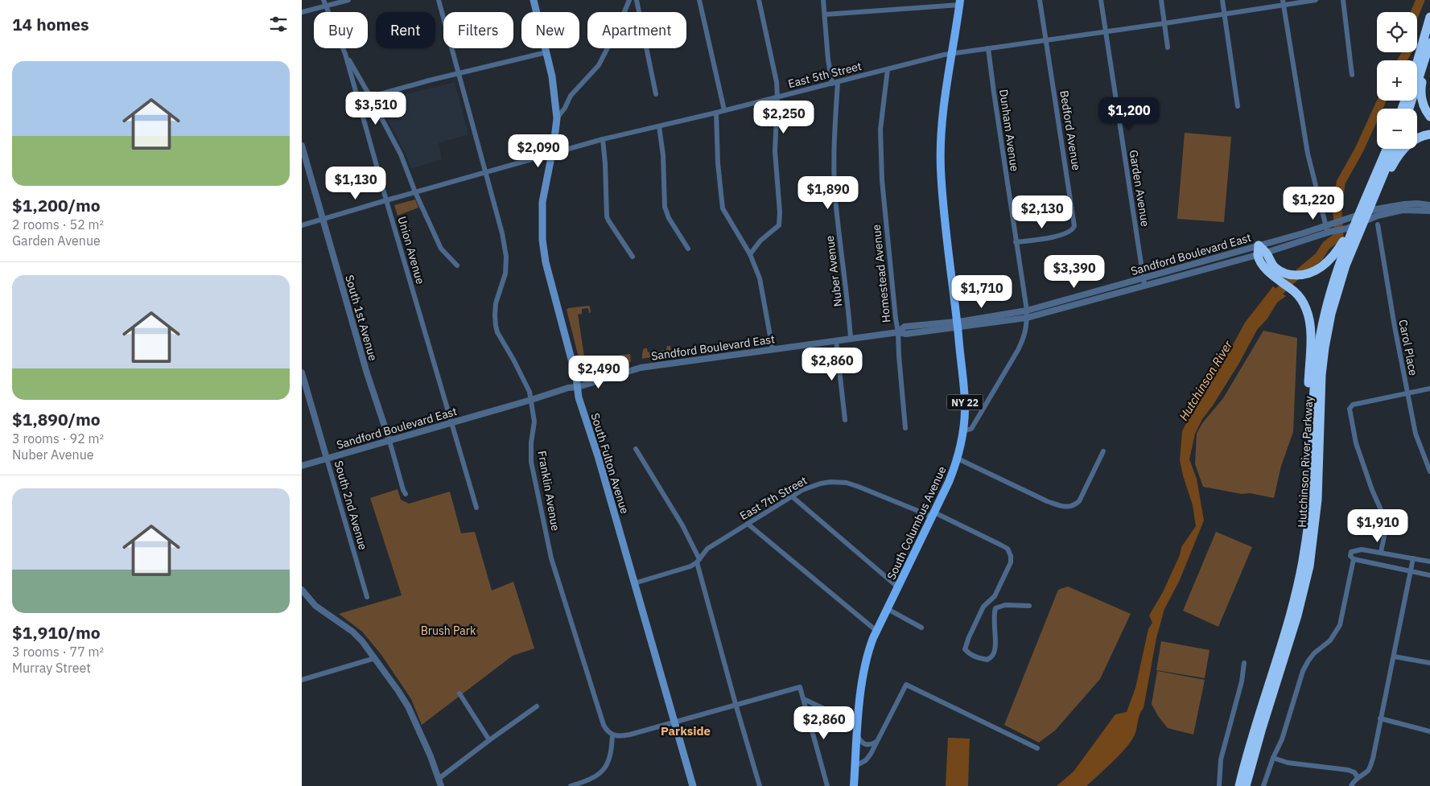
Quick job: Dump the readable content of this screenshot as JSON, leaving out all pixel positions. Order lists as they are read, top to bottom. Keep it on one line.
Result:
{"streets":{"highway":["Hutchinson River Parkway"],"main road":["NY 22","South Fulton Avenue","South Columbus Avenue"],"street":["East 5th Street","Dunham Avenue","Bedford Avenue","Garden Avenue","Union Avenue","Sandford Boulevard East","Nuber Avenue","Homestead Avenue","South 1st Avenue","Carol Place","Franklin Avenue","East 7th Street","South 2nd Avenue"]},"crossings":[["East 5th Street","Dunham Avenue"],["East 5th Street","Bedford Avenue"],["East 5th Street","Garden Avenue"],["East 5th Street","Union Avenue"],["East 5th Street","Nuber Avenue"],["East 5th Street","Homestead Avenue"],["East 5th Street","South 1st Avenue"],["East 5th Street","South Fulton Avenue"],["East 5th Street","Franklin Avenue"],["East 5th Street","South Columbus Avenue"],["Dunham Avenue","Bedford Avenue"],["Dunham Avenue","Sandford Boulevard East"],["Dunham Avenue","South Columbus Avenue"],["Garden Avenue","Sandford Boulevard East"],["Union Avenue","Sandford Boulevard East"],["Sandford Boulevard East","Nuber Avenue"],["Sandford Boulevard East","Homestead Avenue"],["Sandford Boulevard East","South 1st Avenue"],["Sandford Boulevard East","South Fulton Avenue"],["Sandford Boulevard East","Franklin Avenue"],["Sandford Boulevard East","South 2nd Avenue"],["Sandford Boulevard East","South Columbus Avenue"],["South Fulton Avenue","East 7th Street"],["East 7th Street","South Columbus Avenue"]],"districts":["Parkside"],"water":["Hutchinson River"],"parks":["Brush Park"],"page":{"heading":"14 homes","map_buttons":["+","−"],"chip":["Buy","Rent","Filters","New","Apartment"],"list":[{"name":"$1,200/mo","note":"2 rooms · 52 m² · Garden Avenue"},{"name":"$1,890/mo","note":"3 rooms · 92 m² · Nuber Avenue"},{"name":"$1,910/mo","note":"3 rooms · 77 m² · Murray Street"}],"price":["$3,510","$1,200","$2,250","$2,090","$1,130","$1,890","$1,220","$2,130","$3,390","$1,710","$2,860","$2,490","$1,910","$2,860"]}}
